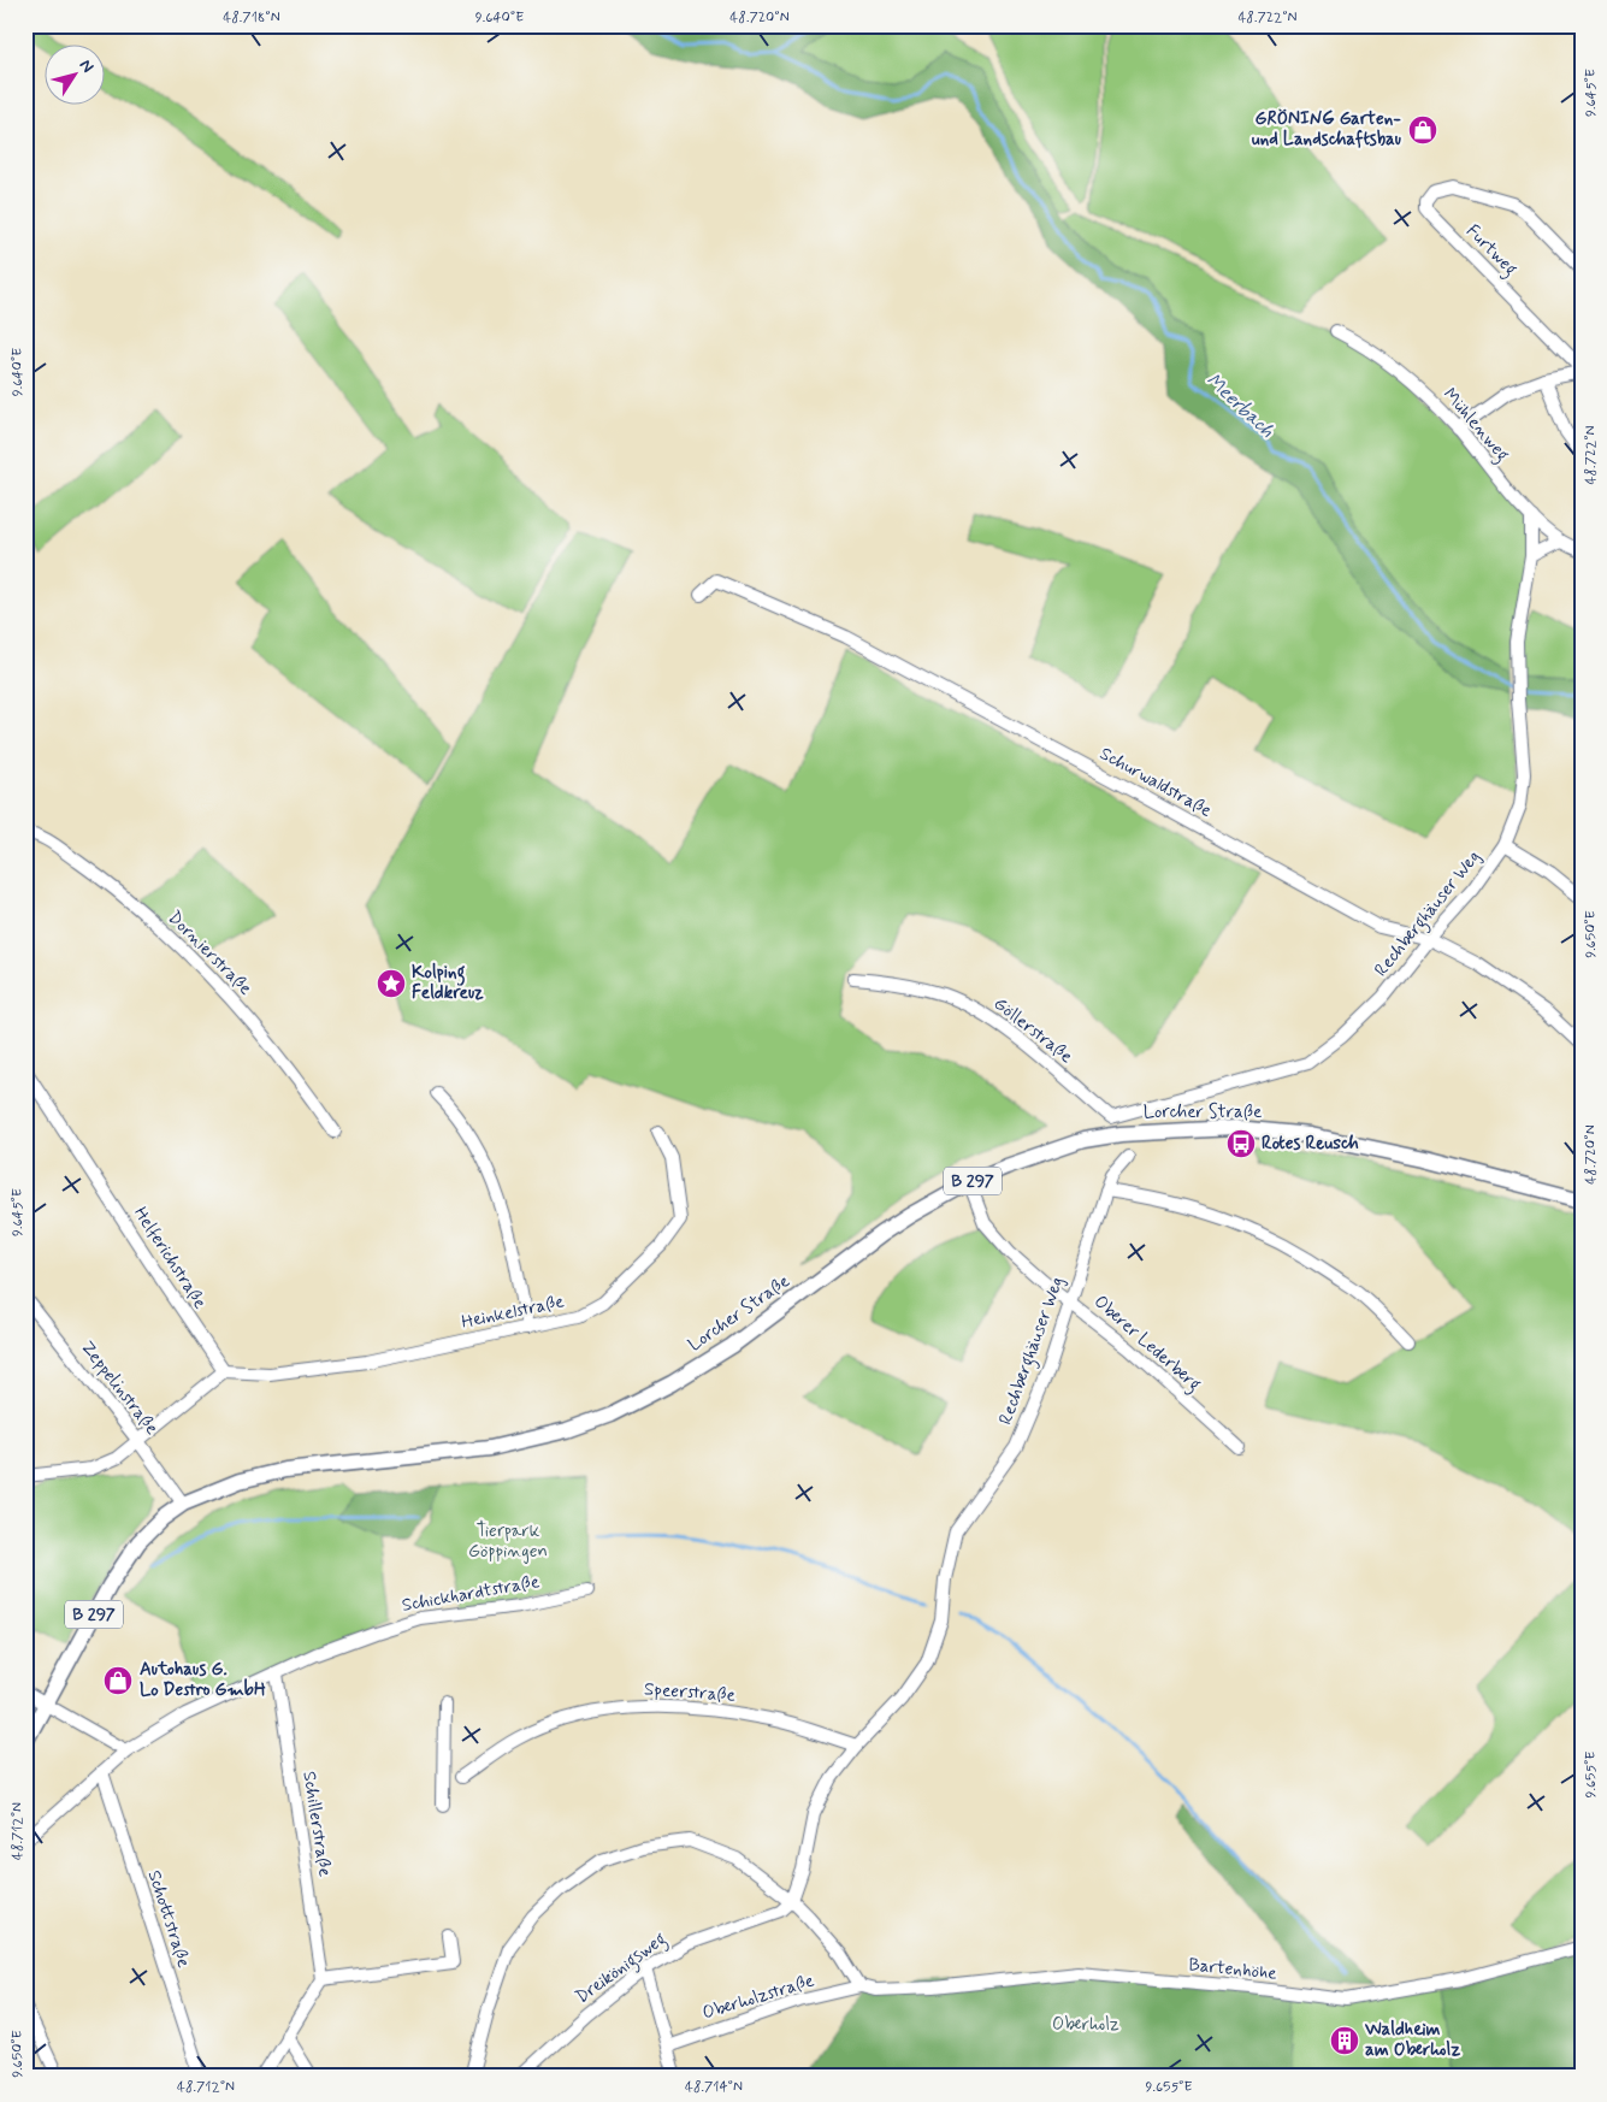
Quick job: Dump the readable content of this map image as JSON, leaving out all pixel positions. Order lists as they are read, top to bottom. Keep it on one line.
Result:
{"streets":{"main road":["Lorcher Straße","B 297"],"street":["Furtweg","Mühlenweg","Schurwaldstraße","Rechberghäuser Weg","Dornierstraße","Göllerstraße","Helferichstraße","Heinkelstraße","Oberer Lederberg","Zeppelinstraße","Schickhardtstraße","Speerstraße","Schillerstraße","Schottstraße","Dreikönigsweg","Bartenhöhe","Oberholzstraße"]},"crossings":[["Mühlenweg","Rechberghäuser Weg"],["Schurwaldstraße","Rechberghäuser Weg"],["Rechberghäuser Weg","Göllerstraße"],["Rechberghäuser Weg","Oberer Lederberg"],["Rechberghäuser Weg","Speerstraße"],["Rechberghäuser Weg","Dreikönigsweg"],["Lorcher Straße","Oberer Lederberg"],["Lorcher Straße","Zeppelinstraße"],["Helferichstraße","Heinkelstraße"],["Schickhardtstraße","Schillerstraße"],["Schickhardtstraße","Schottstraße"],["Bartenhöhe","Oberholzstraße"]],"water":["Meerbach"],"parks":["Tierpark Göppingen","Oberholz"],"places":{"shop":["GRÖNING Garten- und Landschaftsbau","Autohaus G. Lo Destro GmbH"],"place":["Kolping Feldkreuz"],"bus stop":["Rotes Reusch"],"building":["Waldheim am Oberholz"]},"north":"top right","coordinates":["48.718°N","9.640°E","48.720°N","48.722°N","9.645°E","9.650°E","9.655°E","48.712°N","48.714°N"]}
